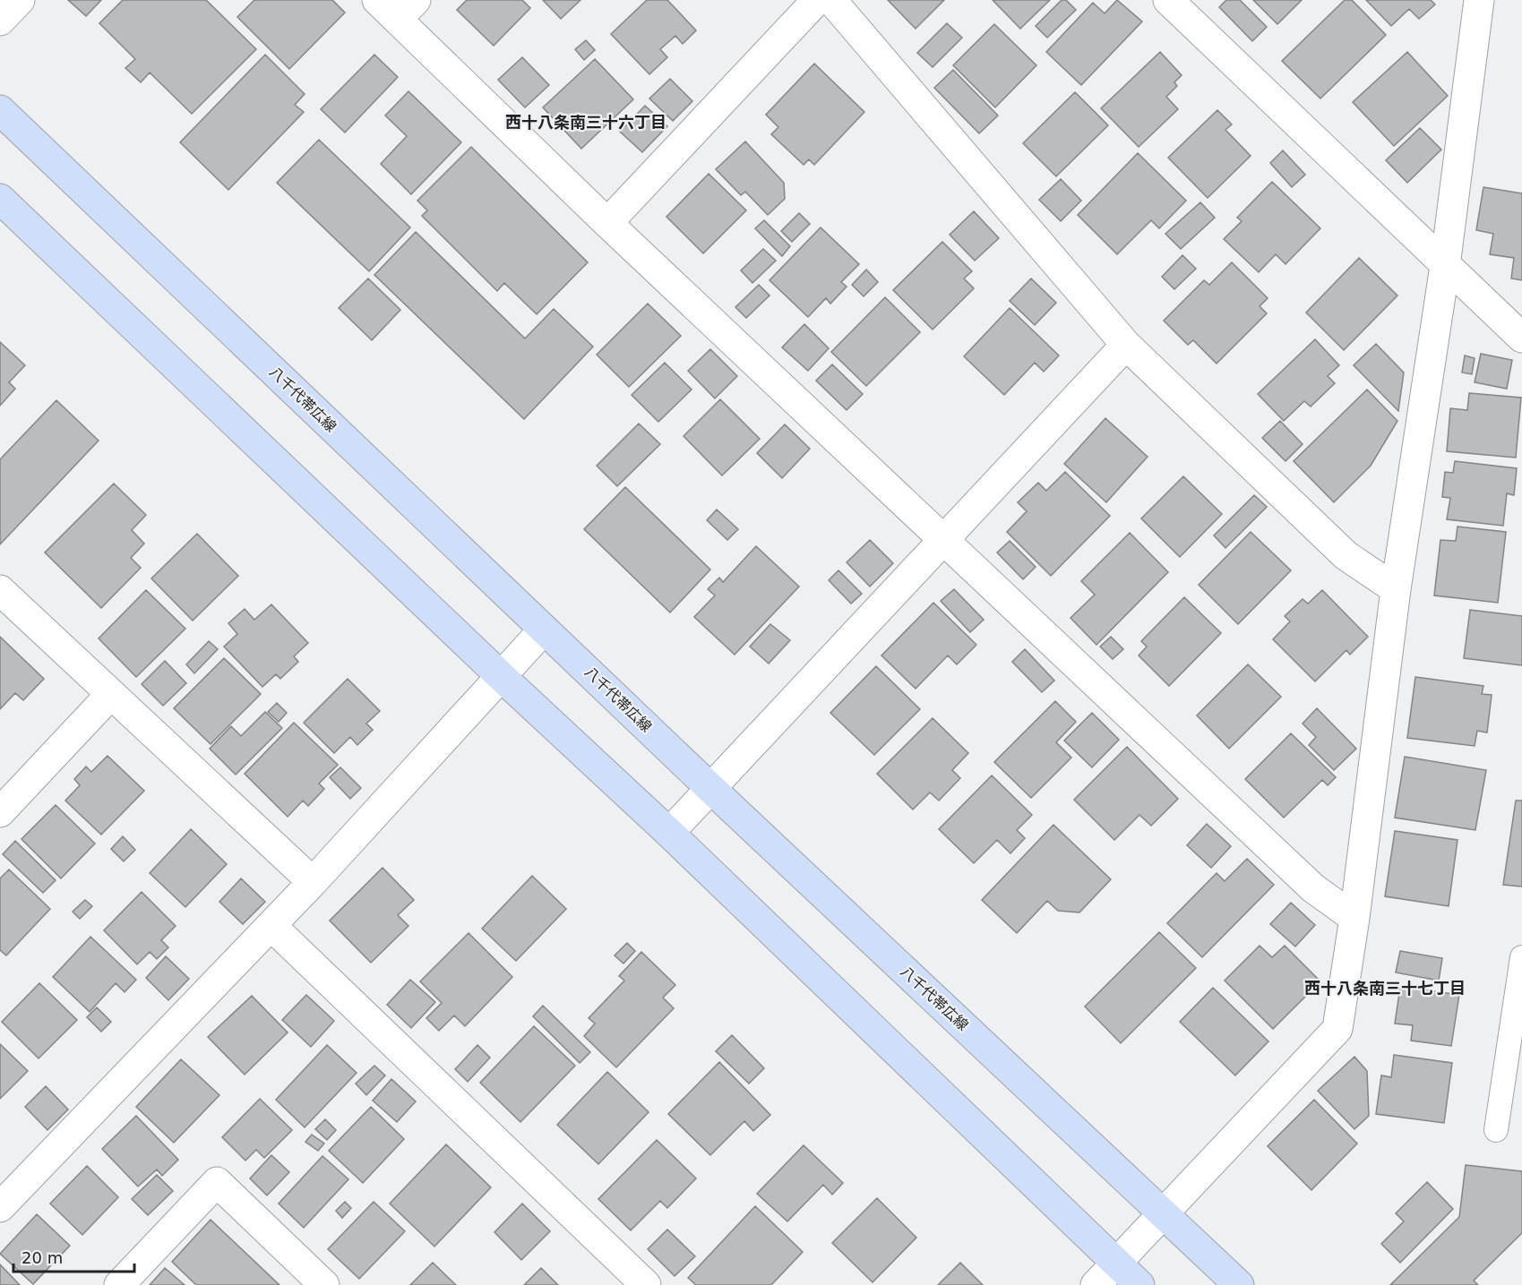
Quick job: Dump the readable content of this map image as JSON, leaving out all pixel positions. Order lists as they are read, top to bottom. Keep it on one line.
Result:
{"streets":{"main road":["八千代帯広線"]},"districts":["西十八条南三十六丁目","西十八条南三十七丁目"],"scale_bar":"20 m"}
